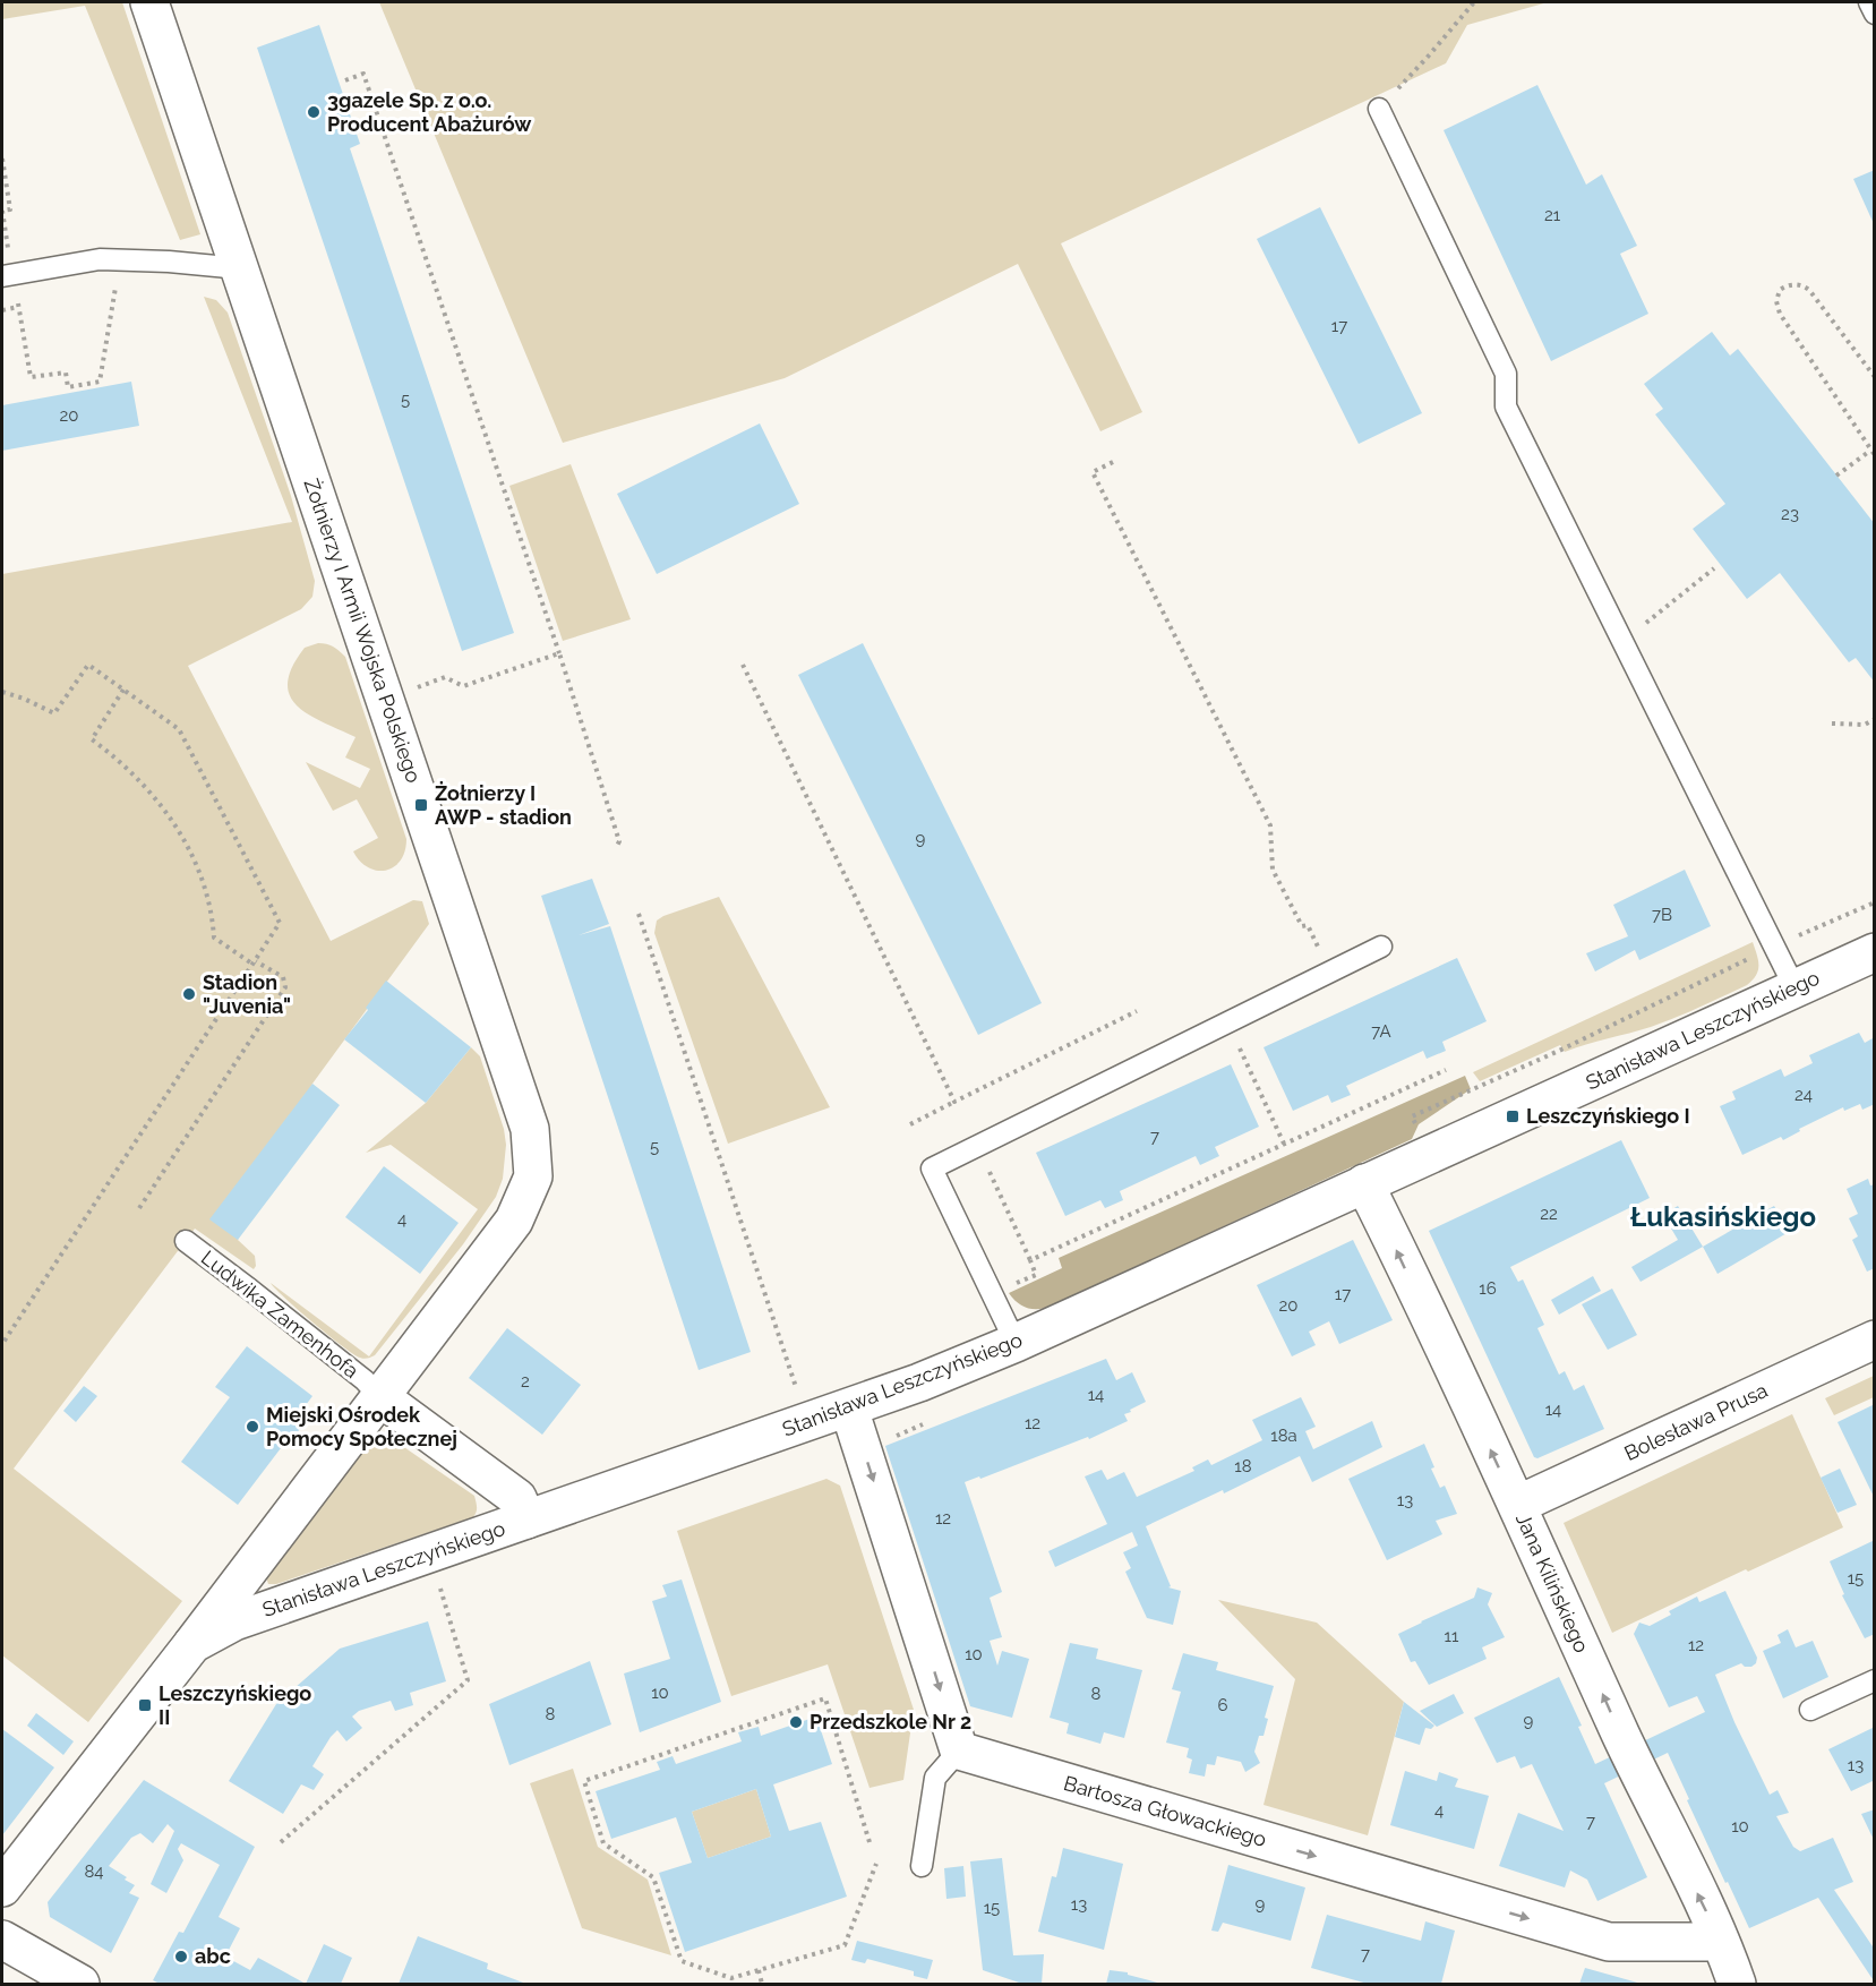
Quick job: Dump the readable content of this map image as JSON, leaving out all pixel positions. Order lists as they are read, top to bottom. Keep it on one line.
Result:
{"streets":{"street":["Żołnierzy I Armii Wojska Polskiego","Stanisława Leszczyńskiego","Ludwika Zamenhofa","Bolesława Prusa","Jana Kilińskiego","Bartosza Głowackiego"]},"crossings":[["Żołnierzy I Armii Wojska Polskiego","Stanisława Leszczyńskiego"],["Żołnierzy I Armii Wojska Polskiego","Ludwika Zamenhofa"],["Stanisława Leszczyńskiego","Ludwika Zamenhofa"],["Stanisława Leszczyńskiego","Jana Kilińskiego"],["Bolesława Prusa","Jana Kilińskiego"],["Jana Kilińskiego","Bartosza Głowackiego"]],"one_way":["Jana Kilińskiego","Bartosza Głowackiego"],"districts":["Łukasińskiego"],"places":{"other":["3gazele Sp. z o.o. Producent Abażurów","Stadion \"Juvenia\"","Miejski Ośrodek Pomocy Społecznej","Przedszkole Nr 2","abc"],"transit":["Żołnierzy I AWP - stadion","Leszczyńskiego I","Leszczyńskiego II"]},"house_numbers":["21","17","5","20","23","9","7B","7A","24","7","5","22","4","16","17","20","2","14","14","12","18a","18","13","12","15","11","12","10","10","8","6","8","9","13","4","7","10","84","13","9","15","7"]}
